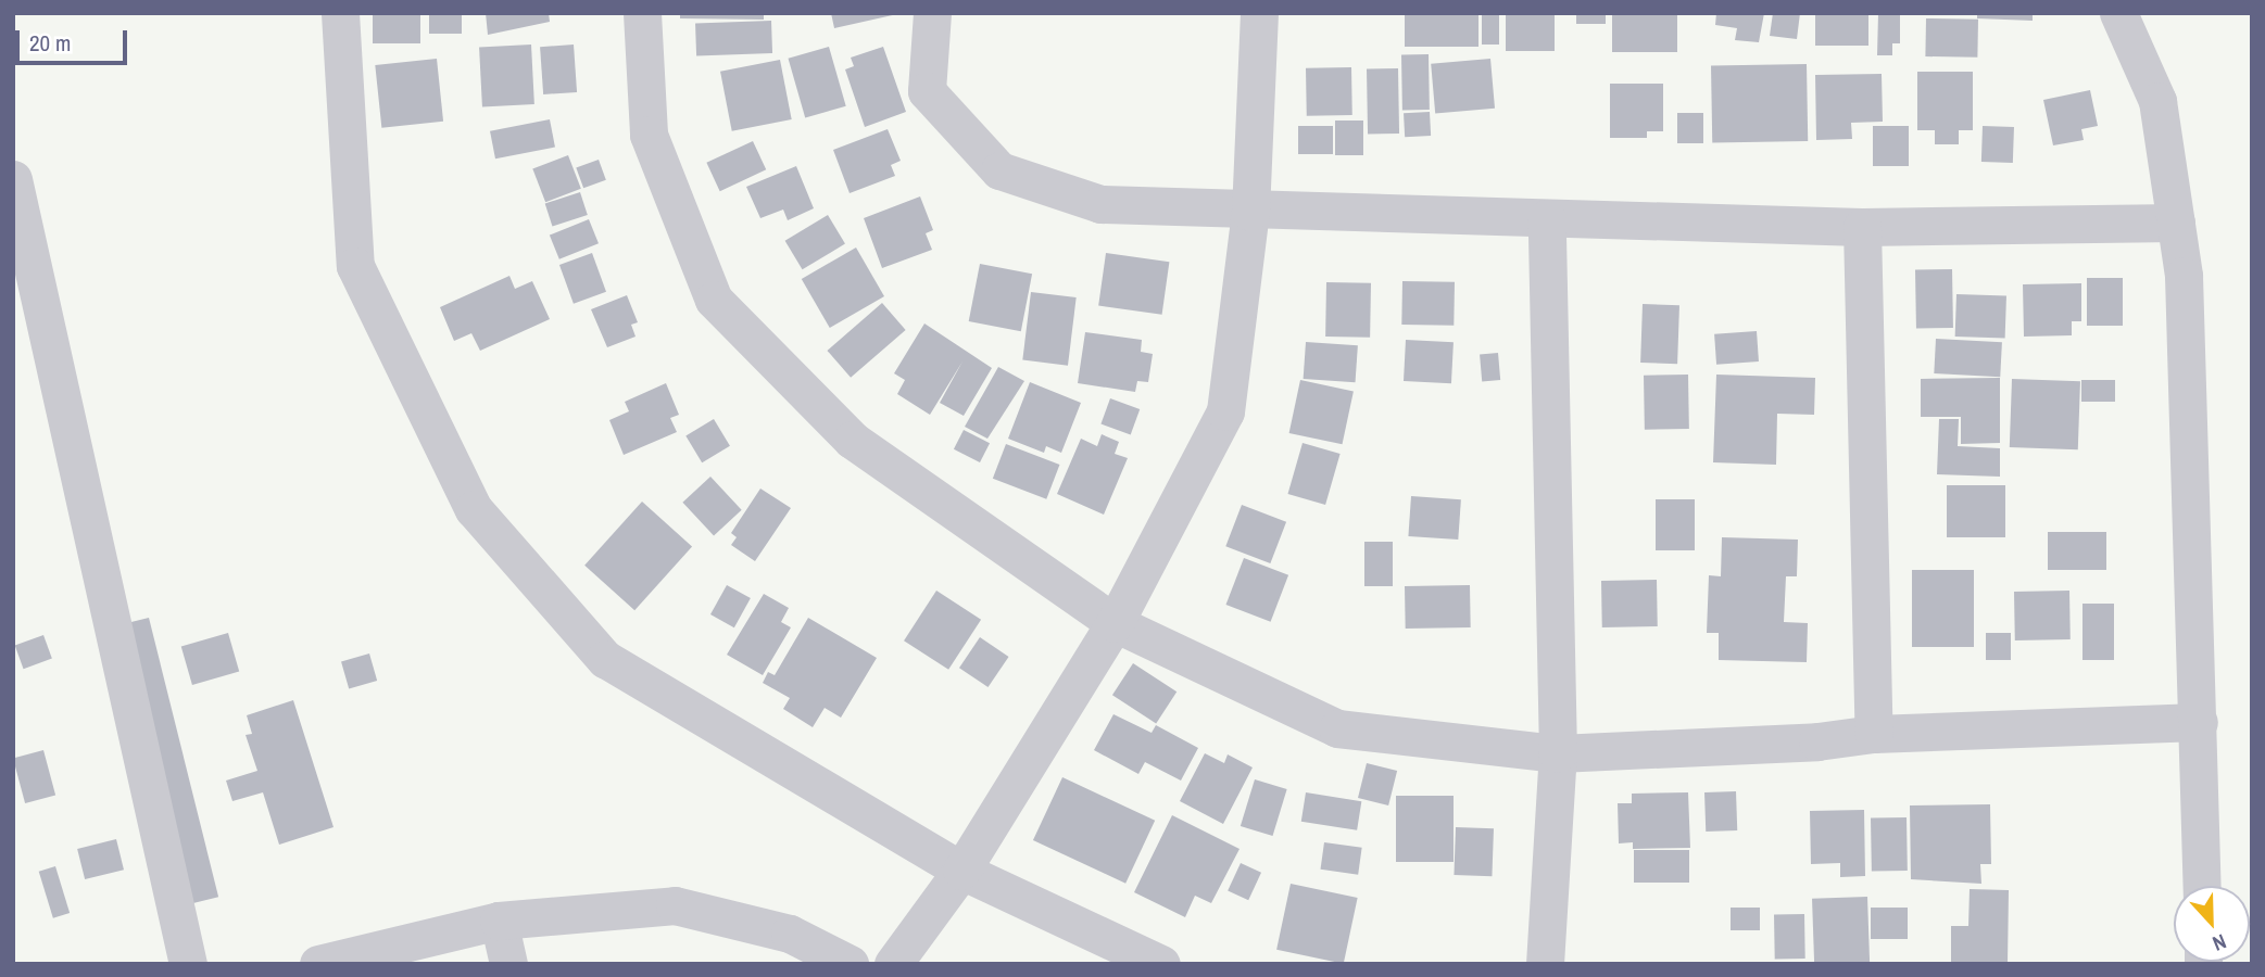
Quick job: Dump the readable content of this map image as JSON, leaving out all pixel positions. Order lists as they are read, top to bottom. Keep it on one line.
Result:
{"scale_bar":"20 m","north":"bottom"}
